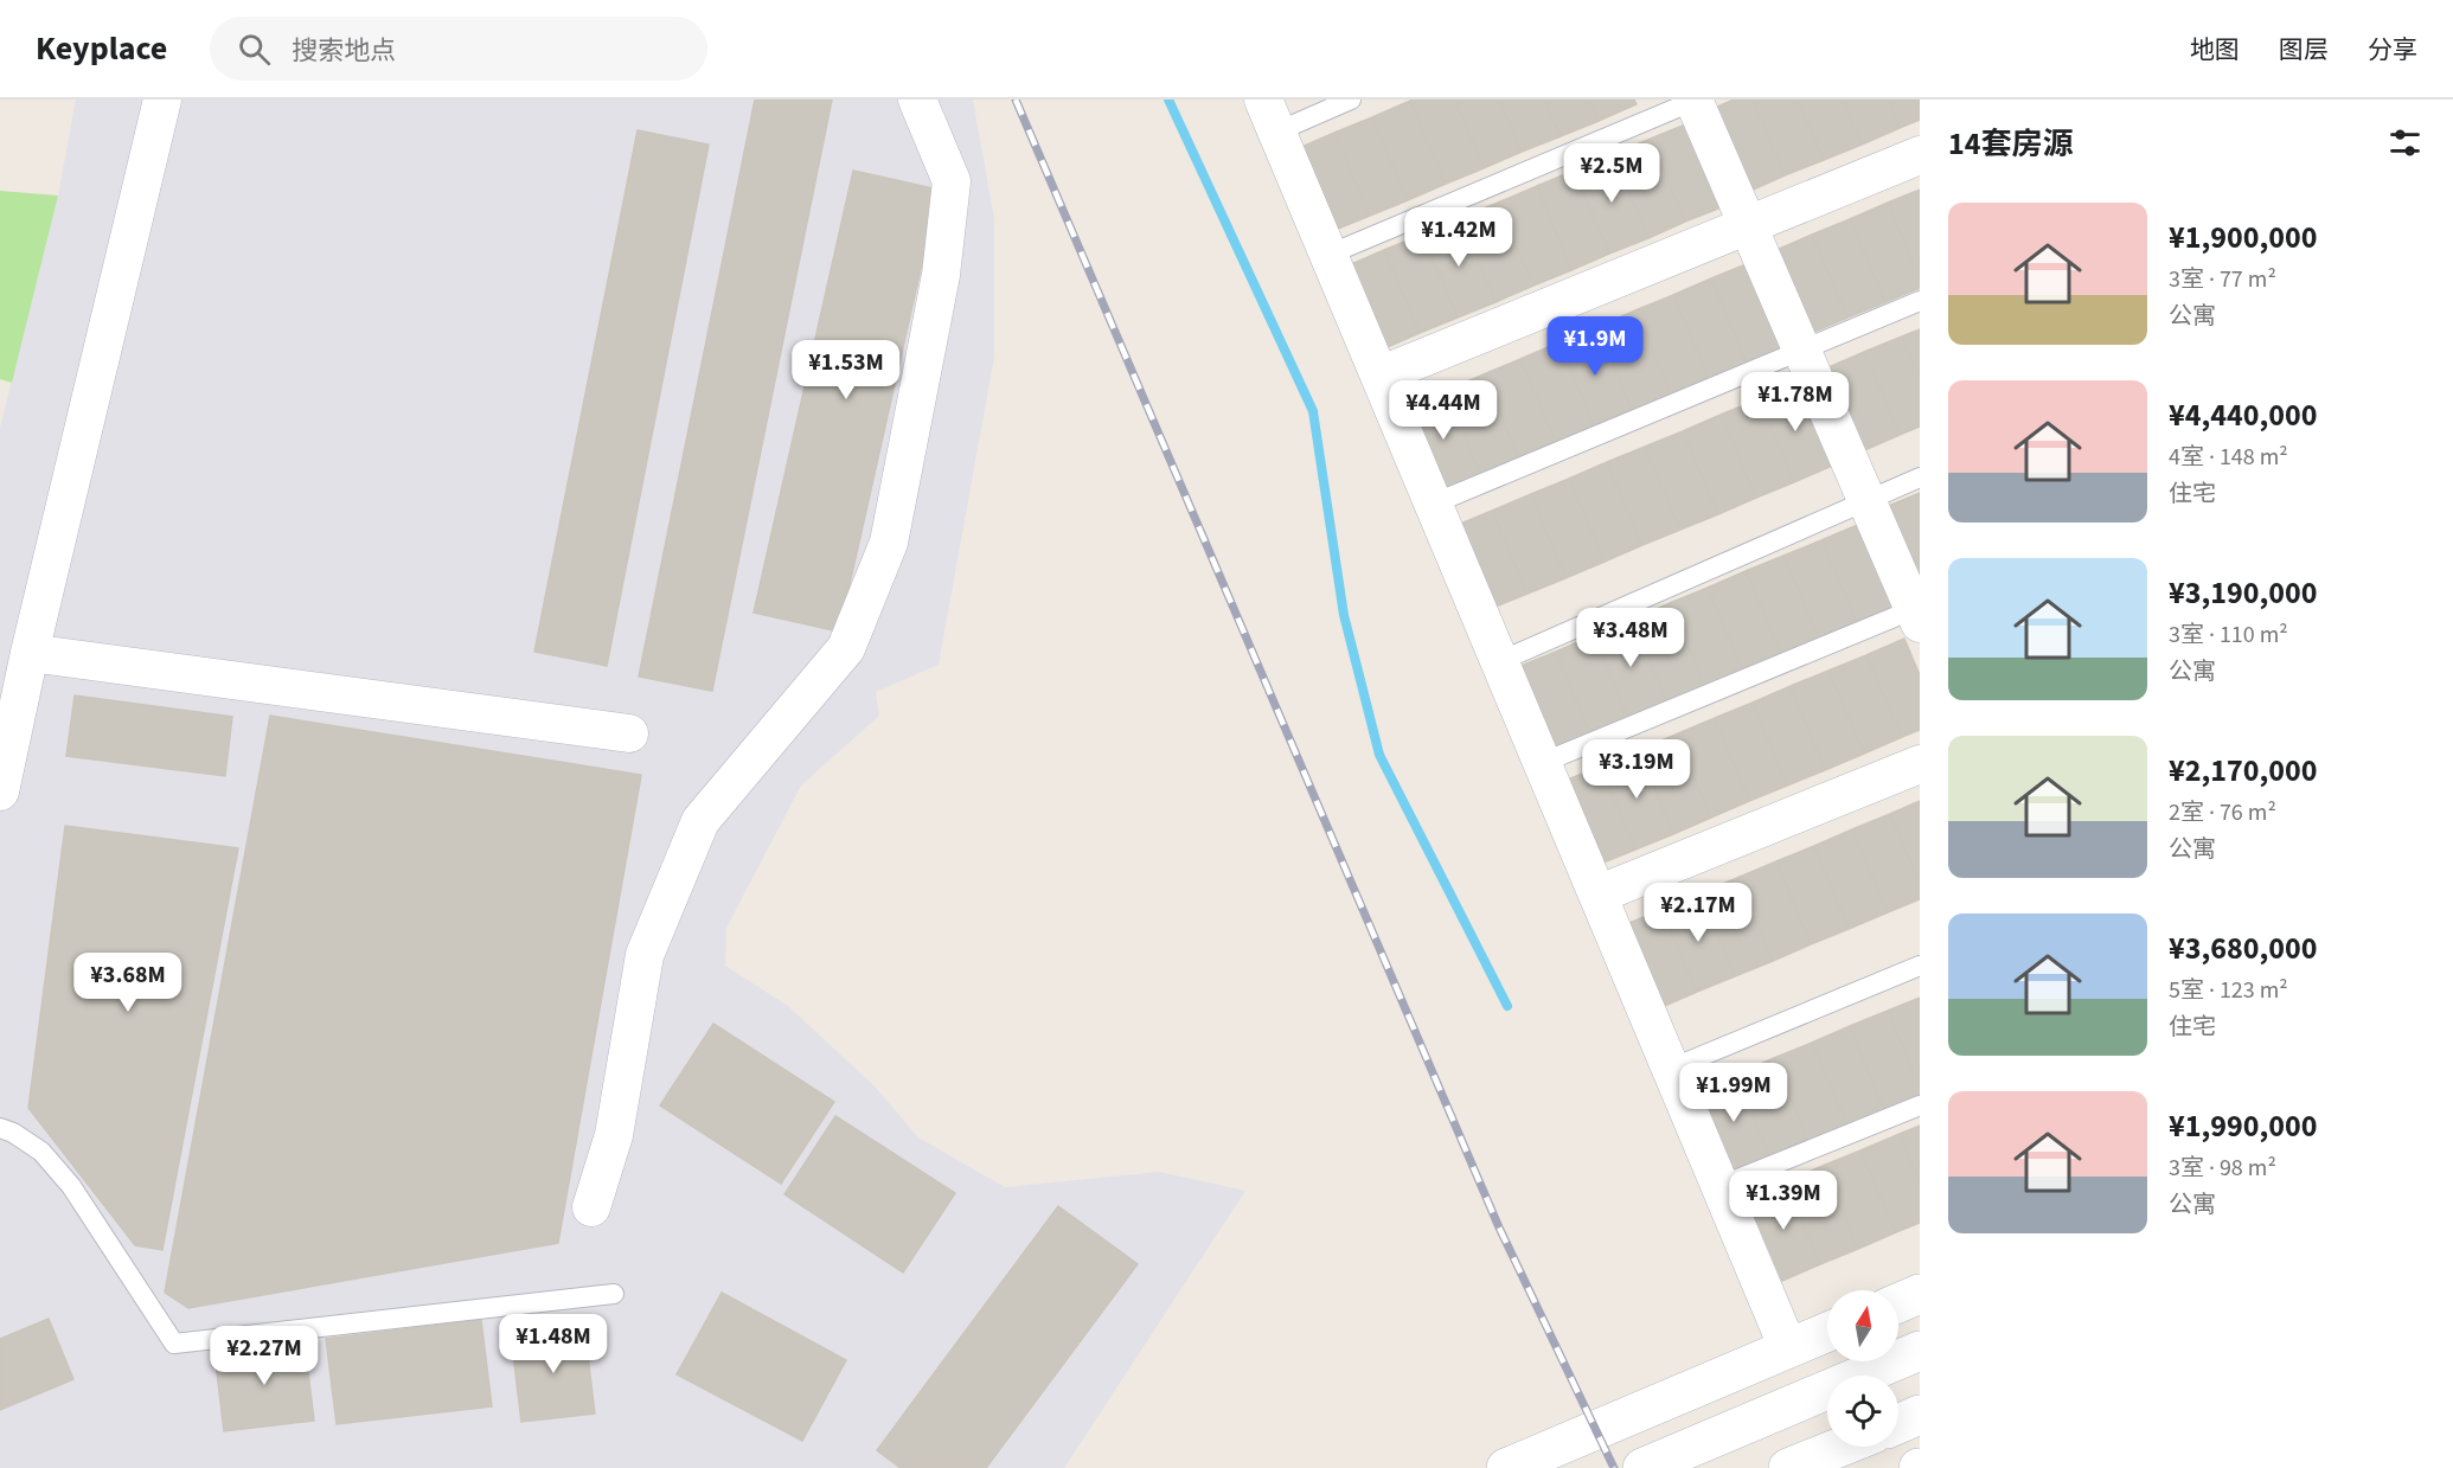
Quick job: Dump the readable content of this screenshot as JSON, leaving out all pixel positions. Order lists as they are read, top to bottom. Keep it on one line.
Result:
{"north":"top","page":{"header":"Keyplace","search":"搜索地点","nav":["地图","图层","分享"],"heading":"14套房源","price":["¥2.5M","¥1.42M","¥1.9M","¥1.53M","¥1.78M","¥4.44M","¥3.48M","¥3.19M","¥2.17M","¥3.68M","¥1.99M","¥1.39M","¥1.48M","¥2.27M"],"list":[{"name":"¥1,900,000","note":"3室 · 77 m² · 公寓"},{"name":"¥4,440,000","note":"4室 · 148 m² · 住宅"},{"name":"¥3,190,000","note":"3室 · 110 m² · 公寓"},{"name":"¥2,170,000","note":"2室 · 76 m² · 公寓"},{"name":"¥3,680,000","note":"5室 · 123 m² · 住宅"},{"name":"¥1,990,000","note":"3室 · 98 m² · 公寓"}]}}
